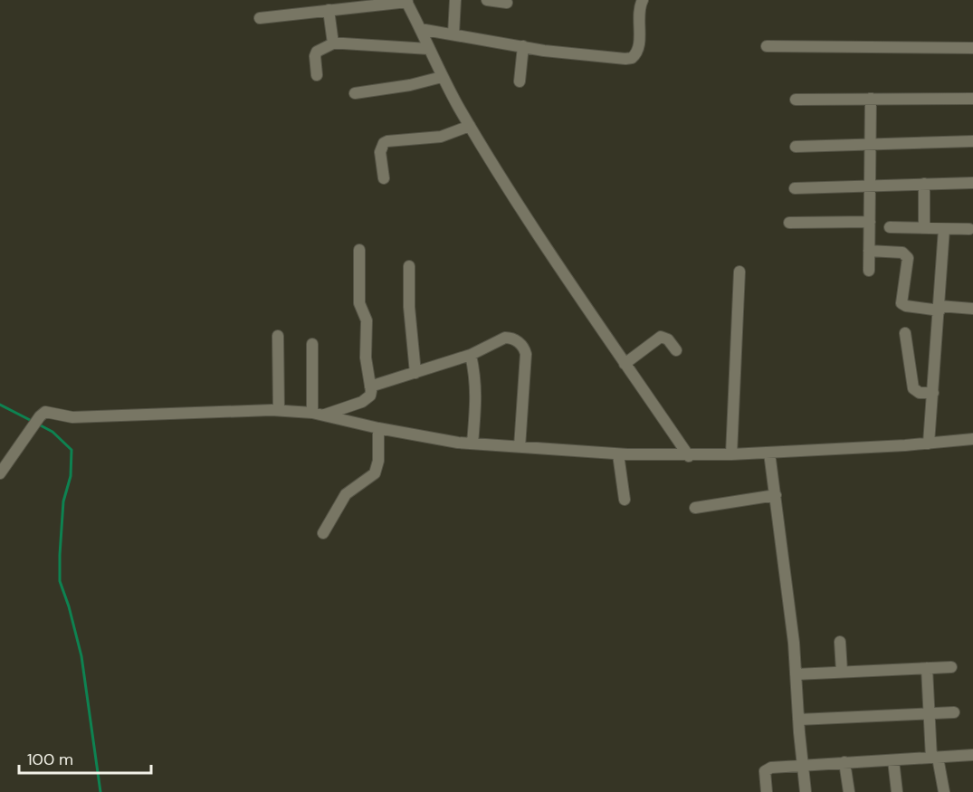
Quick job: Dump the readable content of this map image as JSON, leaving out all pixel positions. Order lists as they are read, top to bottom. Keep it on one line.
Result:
{"scale_bar":"100 m"}
